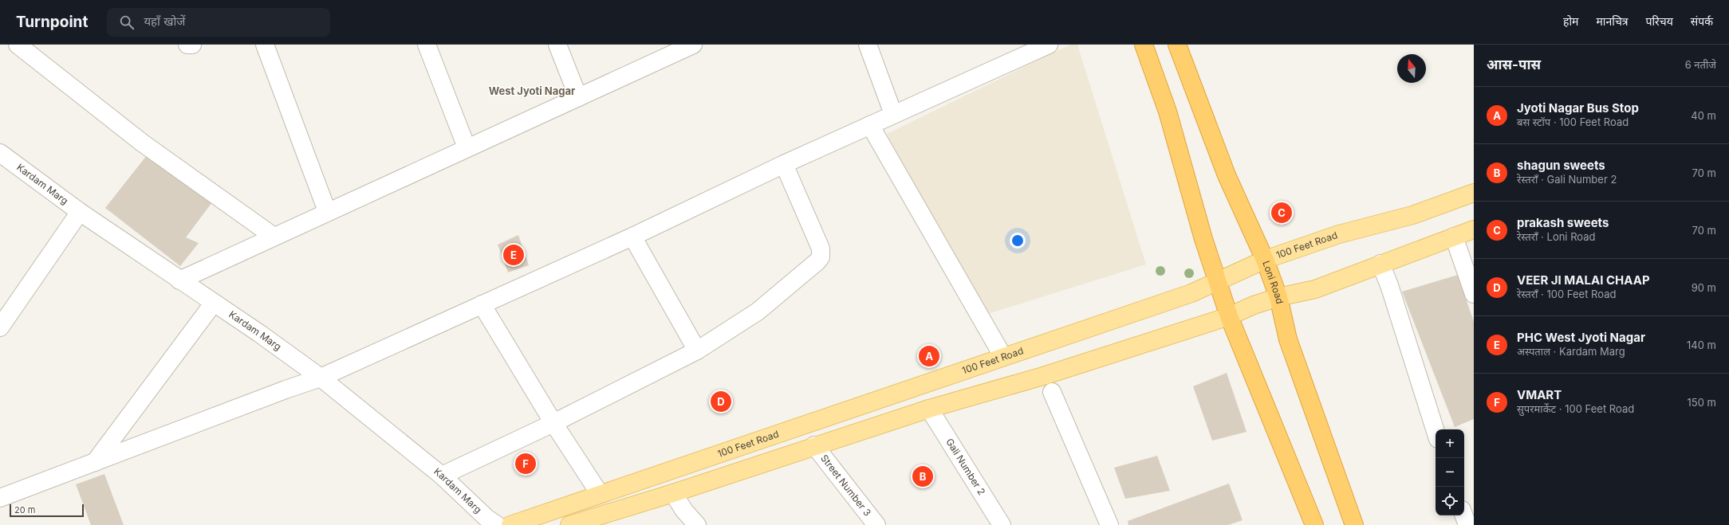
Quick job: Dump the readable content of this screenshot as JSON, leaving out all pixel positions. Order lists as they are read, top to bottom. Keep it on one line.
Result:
{"streets":{"highway":["Loni Road"],"main road":["100 Feet Road"],"street":["Kardam Marg","Gali Number 2","Street Number 3"]},"crossings":[["100 Feet Road","Loni Road"]],"districts":["West Jyoti Nagar"],"scale_bar":"20 m","north":"top","page":{"header":"Turnpoint","search":"यहाँ खोजें","nav":["होम","मानचित्र","परिचय","संपर्क"],"heading":["आस-पास","6 नतीजे"],"list":[{"mark":"A","name":"Jyoti Nagar Bus Stop","note":"बस स्टॉप · 100 Feet Road","value":"40 m"},{"mark":"B","name":"shagun sweets","note":"रेस्तराँ · Gali Number 2","value":"70 m"},{"mark":"C","name":"prakash sweets","note":"रेस्तराँ · Loni Road","value":"70 m"},{"mark":"D","name":"VEER JI MALAI CHAAP","note":"रेस्तराँ · 100 Feet Road","value":"90 m"},{"mark":"E","name":"PHC West Jyoti Nagar","note":"अस्पताल · Kardam Marg","value":"140 m"},{"mark":"F","name":"VMART","note":"सुपरमार्केट · 100 Feet Road","value":"150 m"}],"pins":["C","E","A","D","F","B"],"map_buttons":["+","−"],"scale":"20 m"}}
